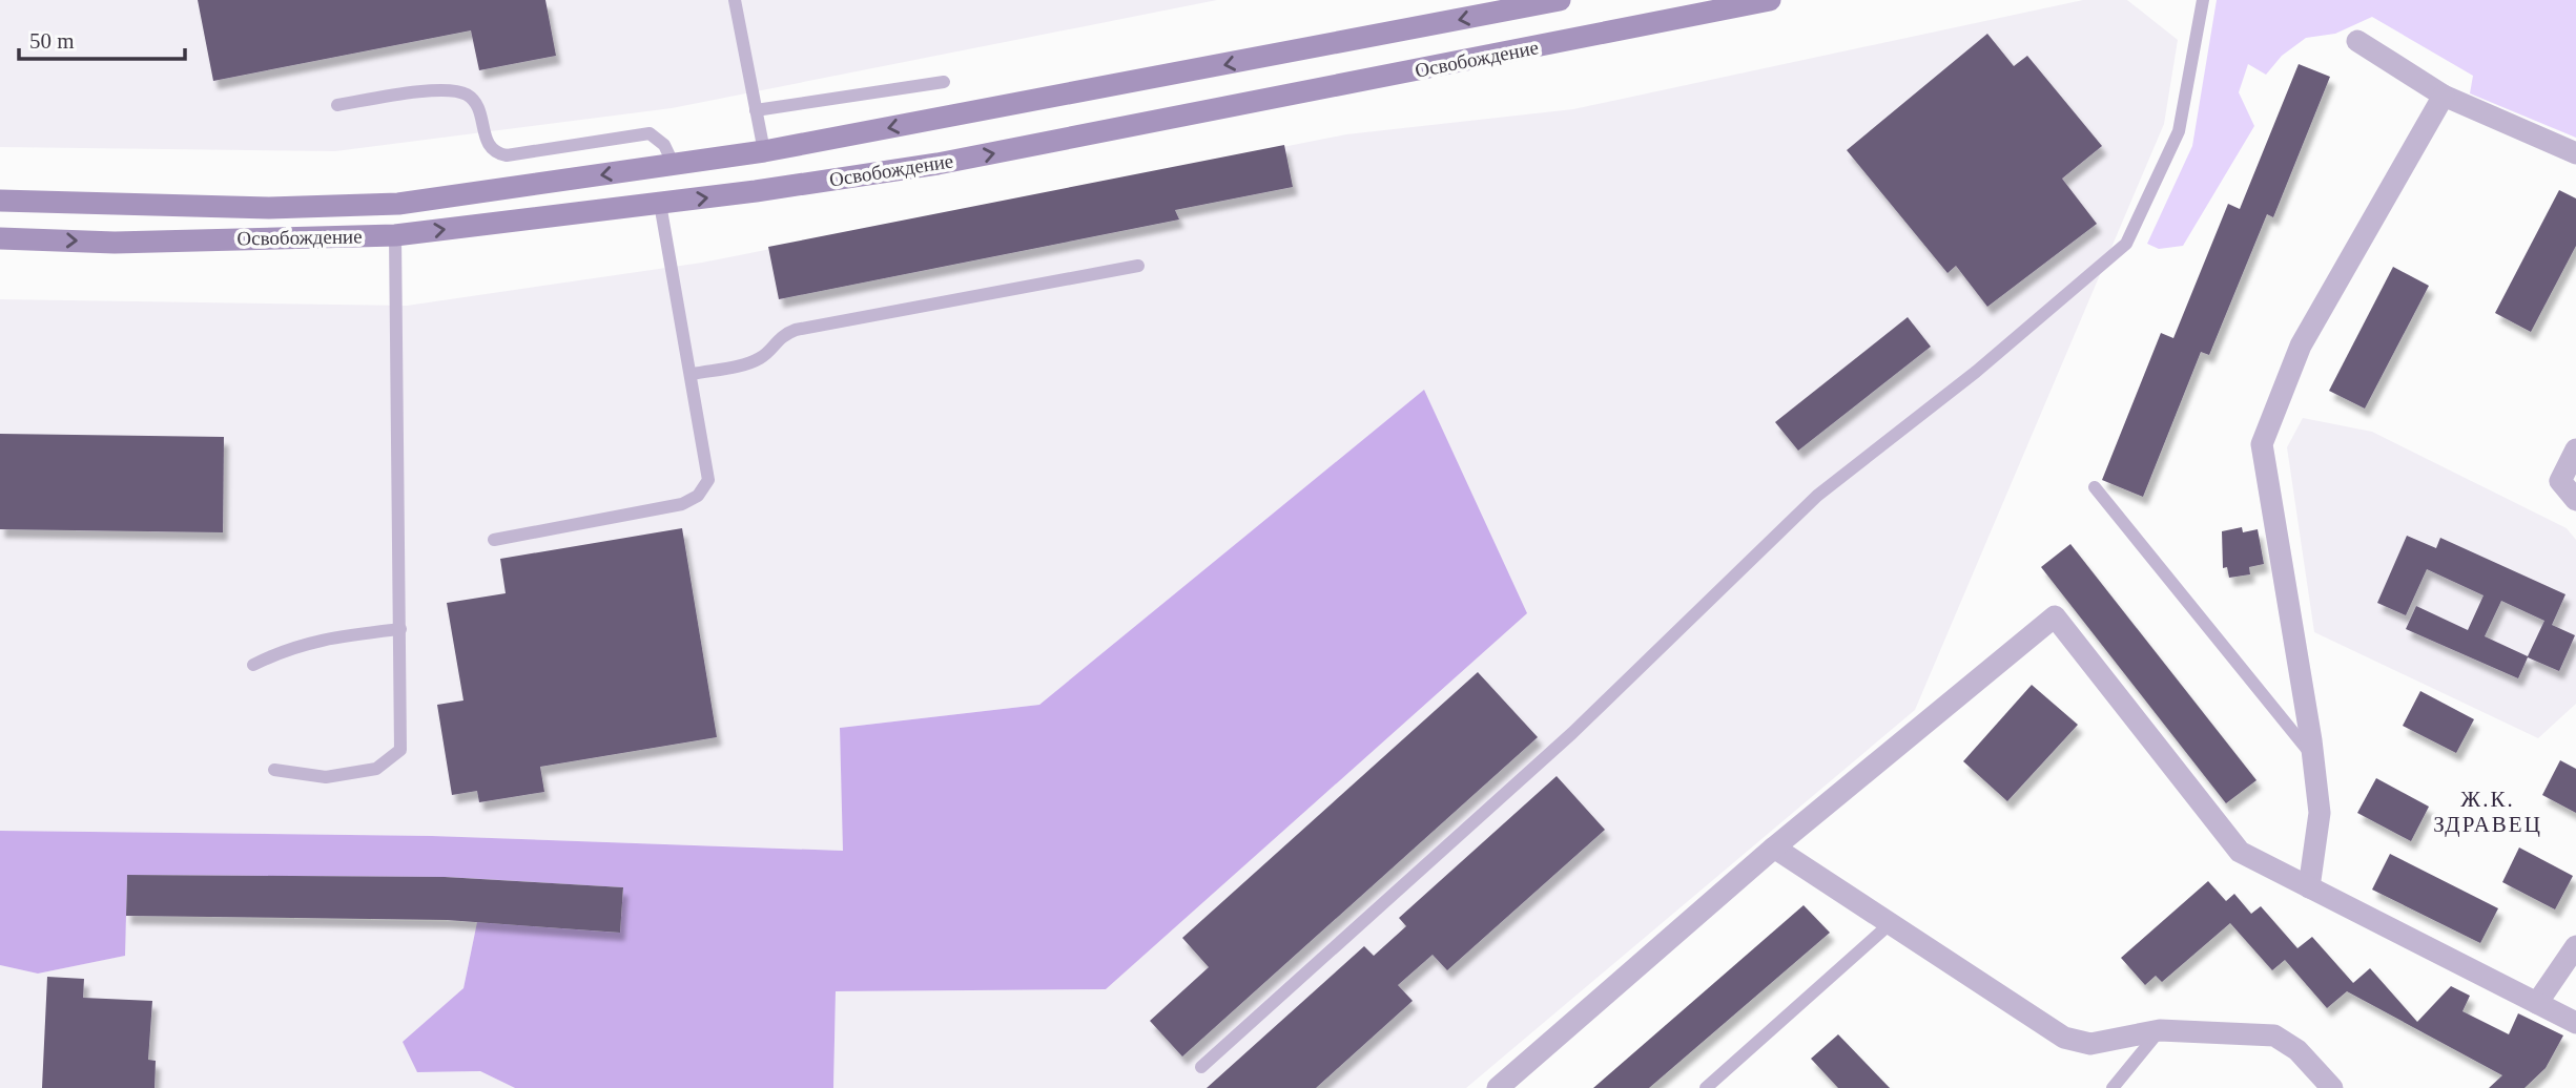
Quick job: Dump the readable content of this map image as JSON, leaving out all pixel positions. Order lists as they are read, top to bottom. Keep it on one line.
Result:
{"streets":{"street":["Освобождение"]},"districts":["Ж.К. ЗДРАВЕЦ"],"scale_bar":"50 m"}
